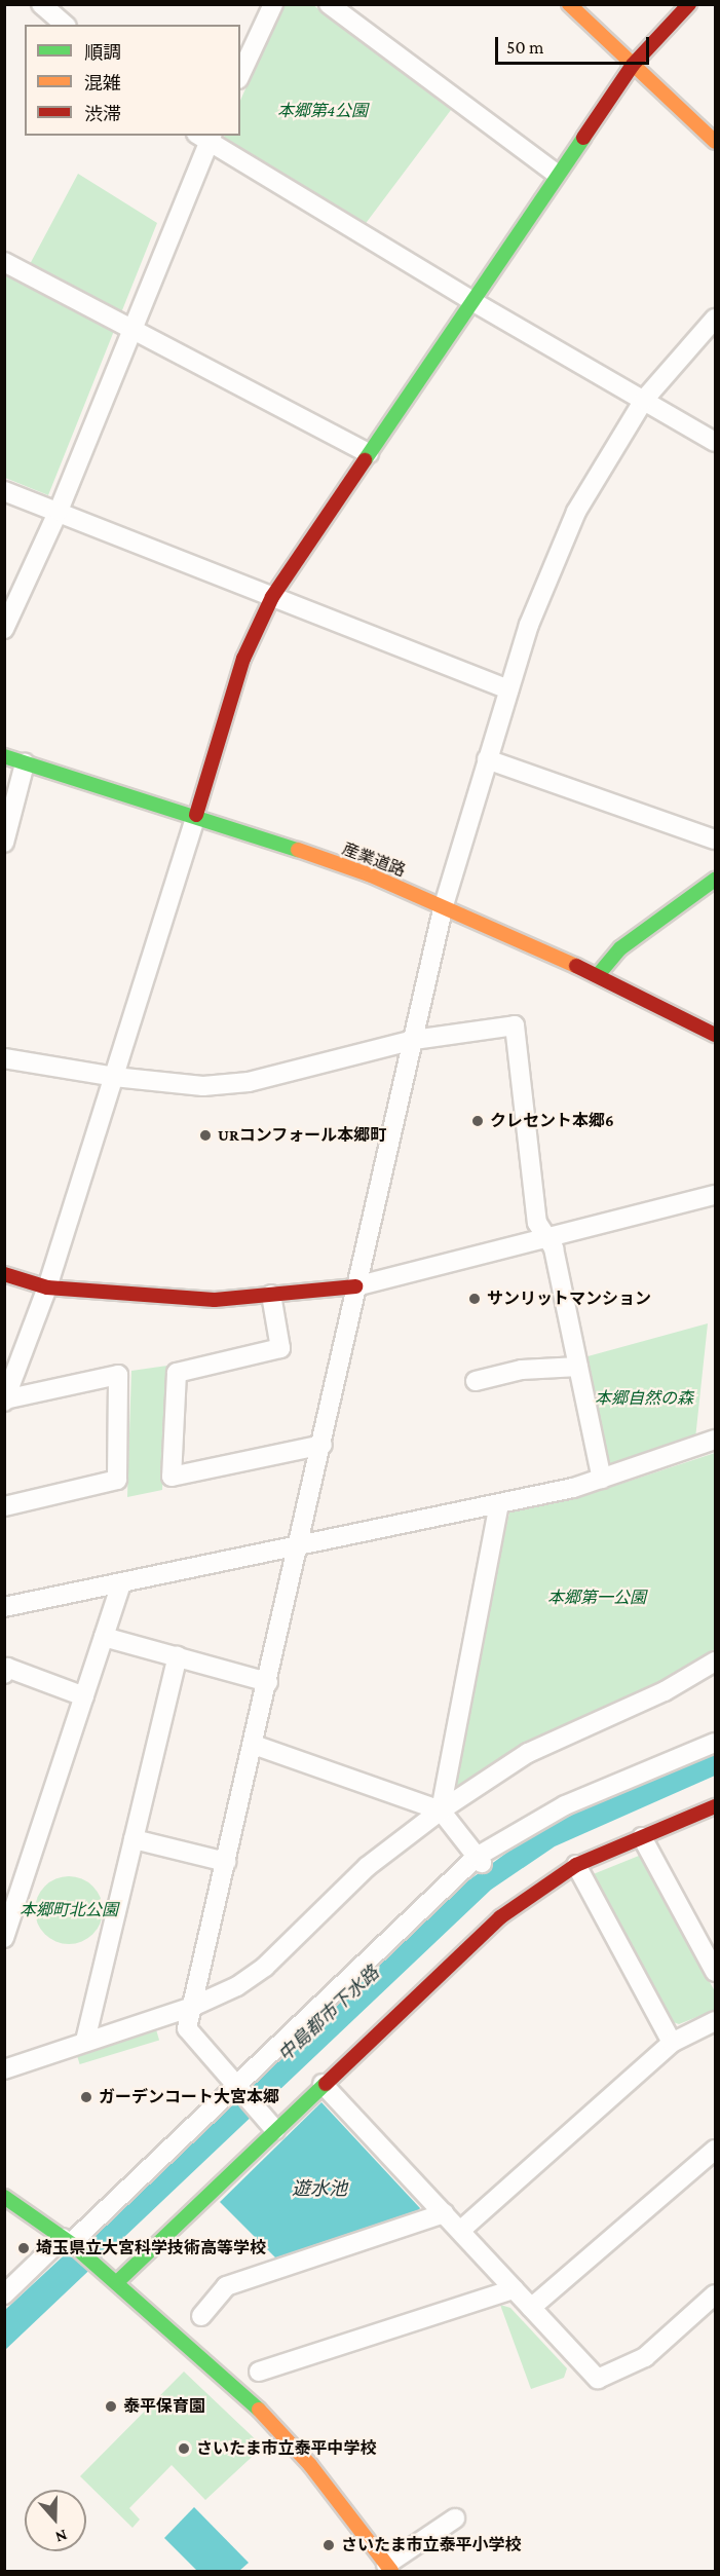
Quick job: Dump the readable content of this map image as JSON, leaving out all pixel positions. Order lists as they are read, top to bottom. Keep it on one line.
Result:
{"streets":{"street":["産業道路"]},"water":["中島都市下水路","遊水池"],"parks":["本郷第4公園","本郷自然の森","本郷第一公園","本郷町北公園"],"places":["クレセント本郷6","URコンフォール本郷町","サンリットマンション","ガーデンコート大宮本郷","埼玉県立大宮科学技術高等学校","泰平保育園","さいたま市立泰平中学校","さいたま市立泰平小学校"],"legend":["順調","混雑","渋滞"],"scale_bar":"50 m","north":"bottom"}
